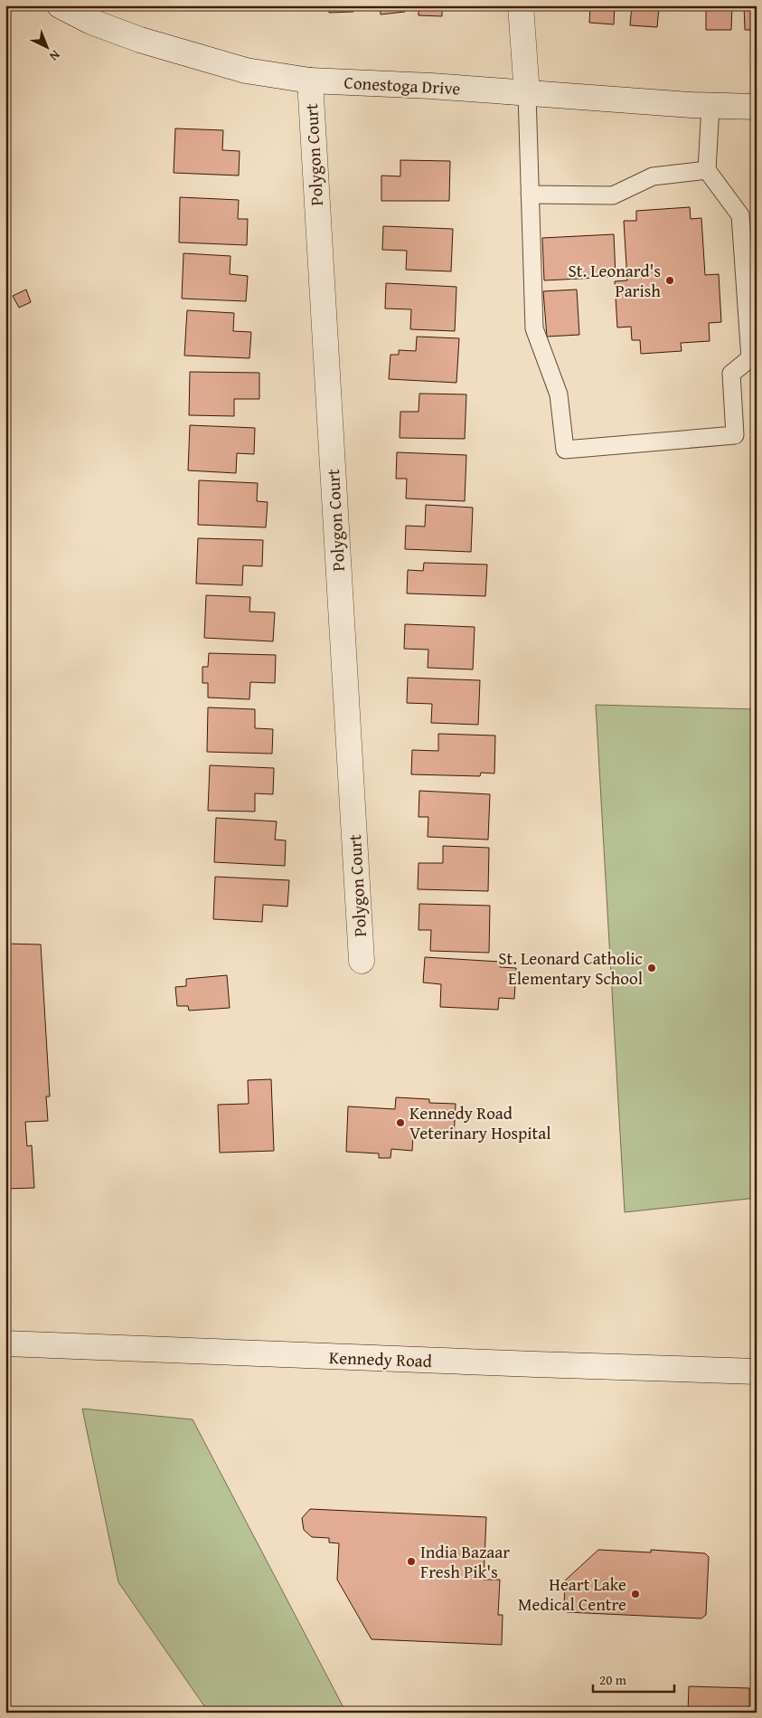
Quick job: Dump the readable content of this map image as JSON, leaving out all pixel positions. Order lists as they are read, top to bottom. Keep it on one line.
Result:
{"streets":{"street":["Conestoga Drive","Polygon Court","Kennedy Road"]},"crossings":[["Conestoga Drive","Polygon Court"]],"places":["St. Leonard's Parish","St. Leonard Catholic Elementary School","Kennedy Road Veterinary Hospital","India Bazaar Fresh Pik's","Heart Lake Medical Centre"],"scale_bar":"20 m","north":"bottom right"}
